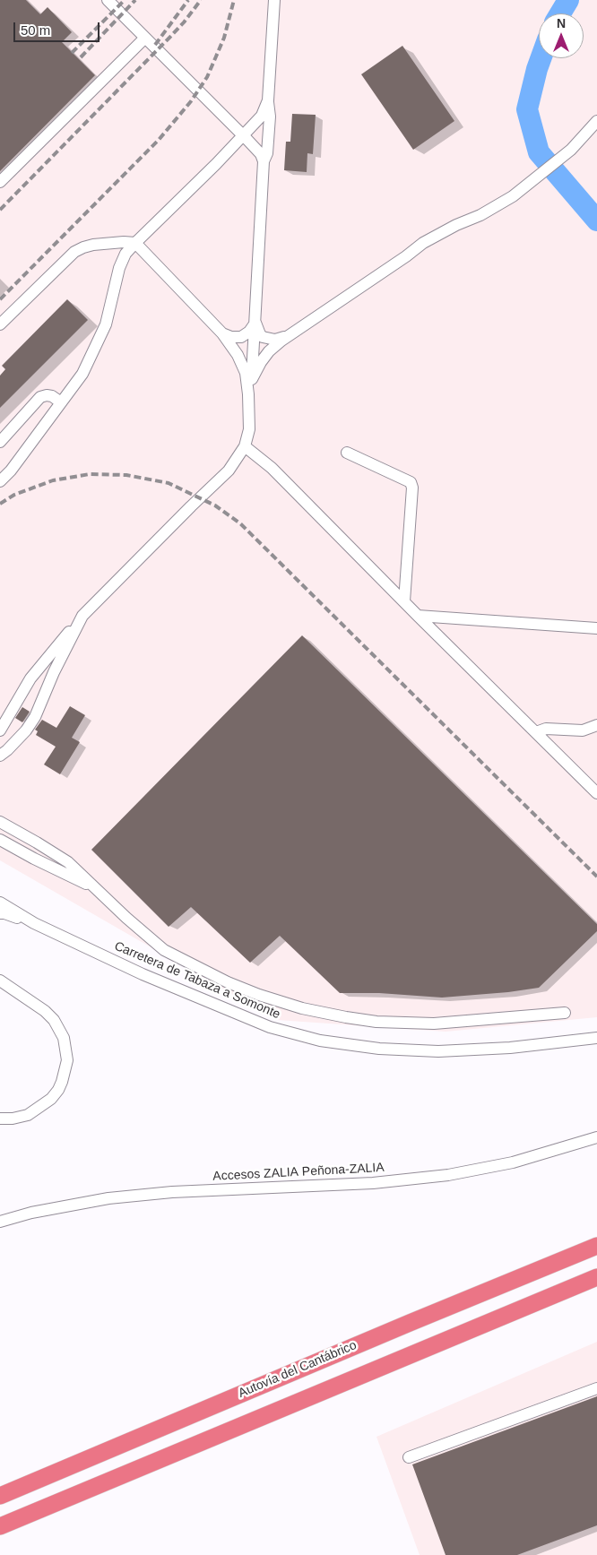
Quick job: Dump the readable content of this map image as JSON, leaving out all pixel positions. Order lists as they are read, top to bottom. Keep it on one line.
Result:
{"streets":{"highway":["Autovía del Cantábrico"],"street":["Carretera de Tabaza a Somonte","Accesos ZALIA Peñona-ZALIA"]},"scale_bar":"50 m","north":"top"}
